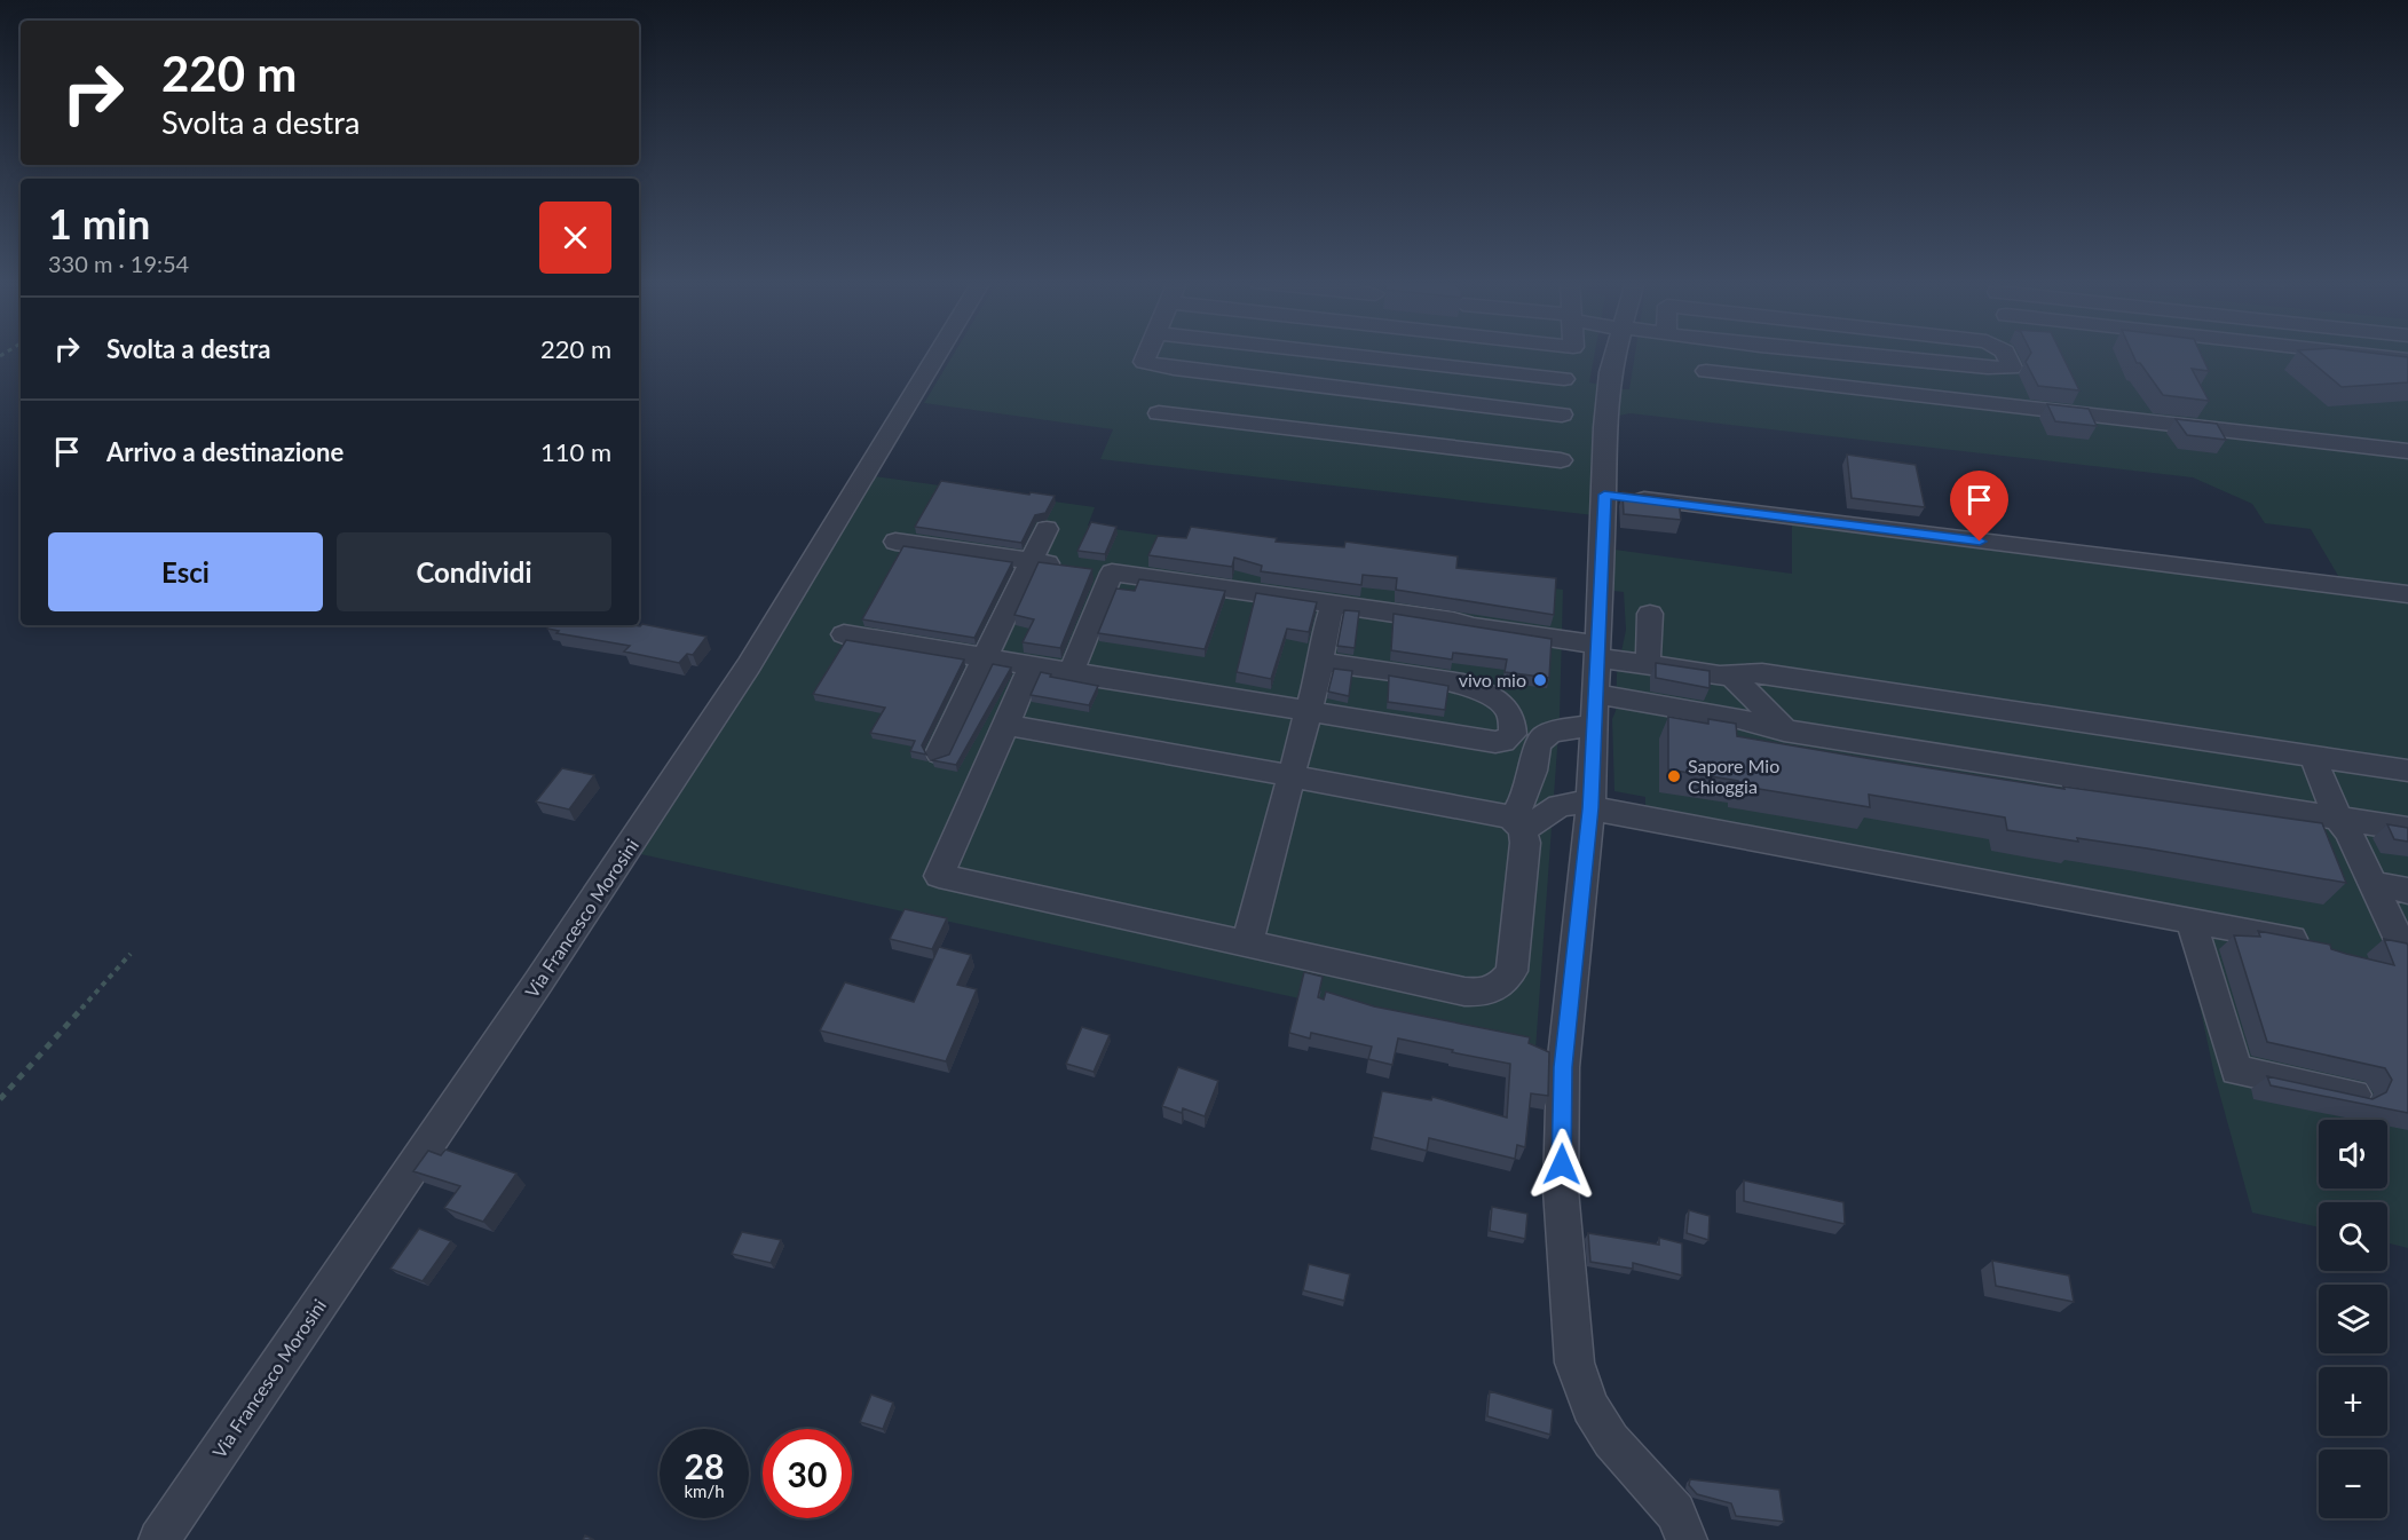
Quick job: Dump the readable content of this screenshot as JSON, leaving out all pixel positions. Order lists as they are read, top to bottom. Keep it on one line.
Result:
{"streets":{"street":["Via Francesco Morosini"]},"places":["vivo mio","Sapore Mio Chioggia"],"page":{"turn":["220 m","Svolta a destra"],"heading":["1 min","330 m · 19:54"],"list":[{"name":"Svolta a destra","value":"220 m"},{"name":"Arrivo a destinazione","value":"110 m"}],"buttons":["Esci","Condividi"],"map_buttons":["+","−"],"speed":"28 km/h","limit":"30"}}
